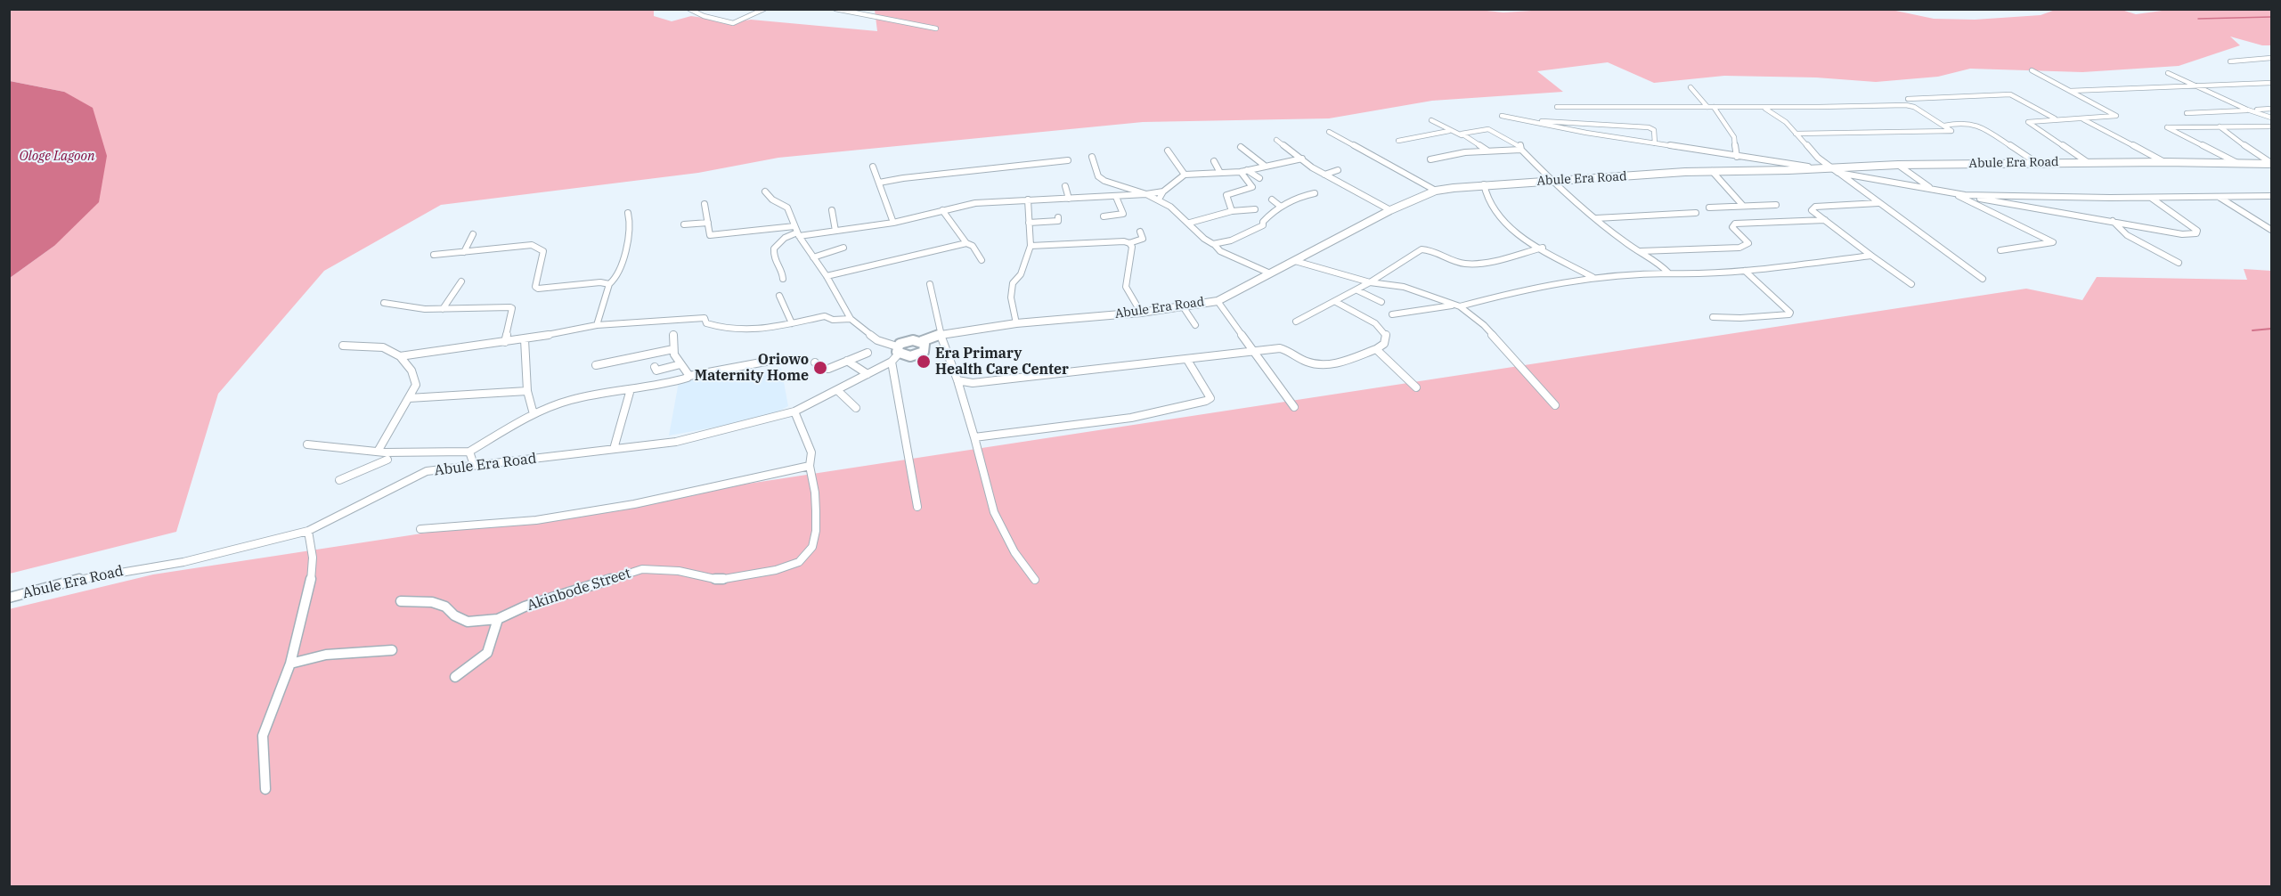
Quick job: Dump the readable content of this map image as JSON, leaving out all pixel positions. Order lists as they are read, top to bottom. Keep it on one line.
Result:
{"streets":{"street":["Abule Era Road","Akinbode Street"]},"crossings":[["Abule Era Road","Akinbode Street"]],"water":["Ologe Lagoon"],"places":["Era Primary Health Care Center","Oriowo Maternity Home"]}
